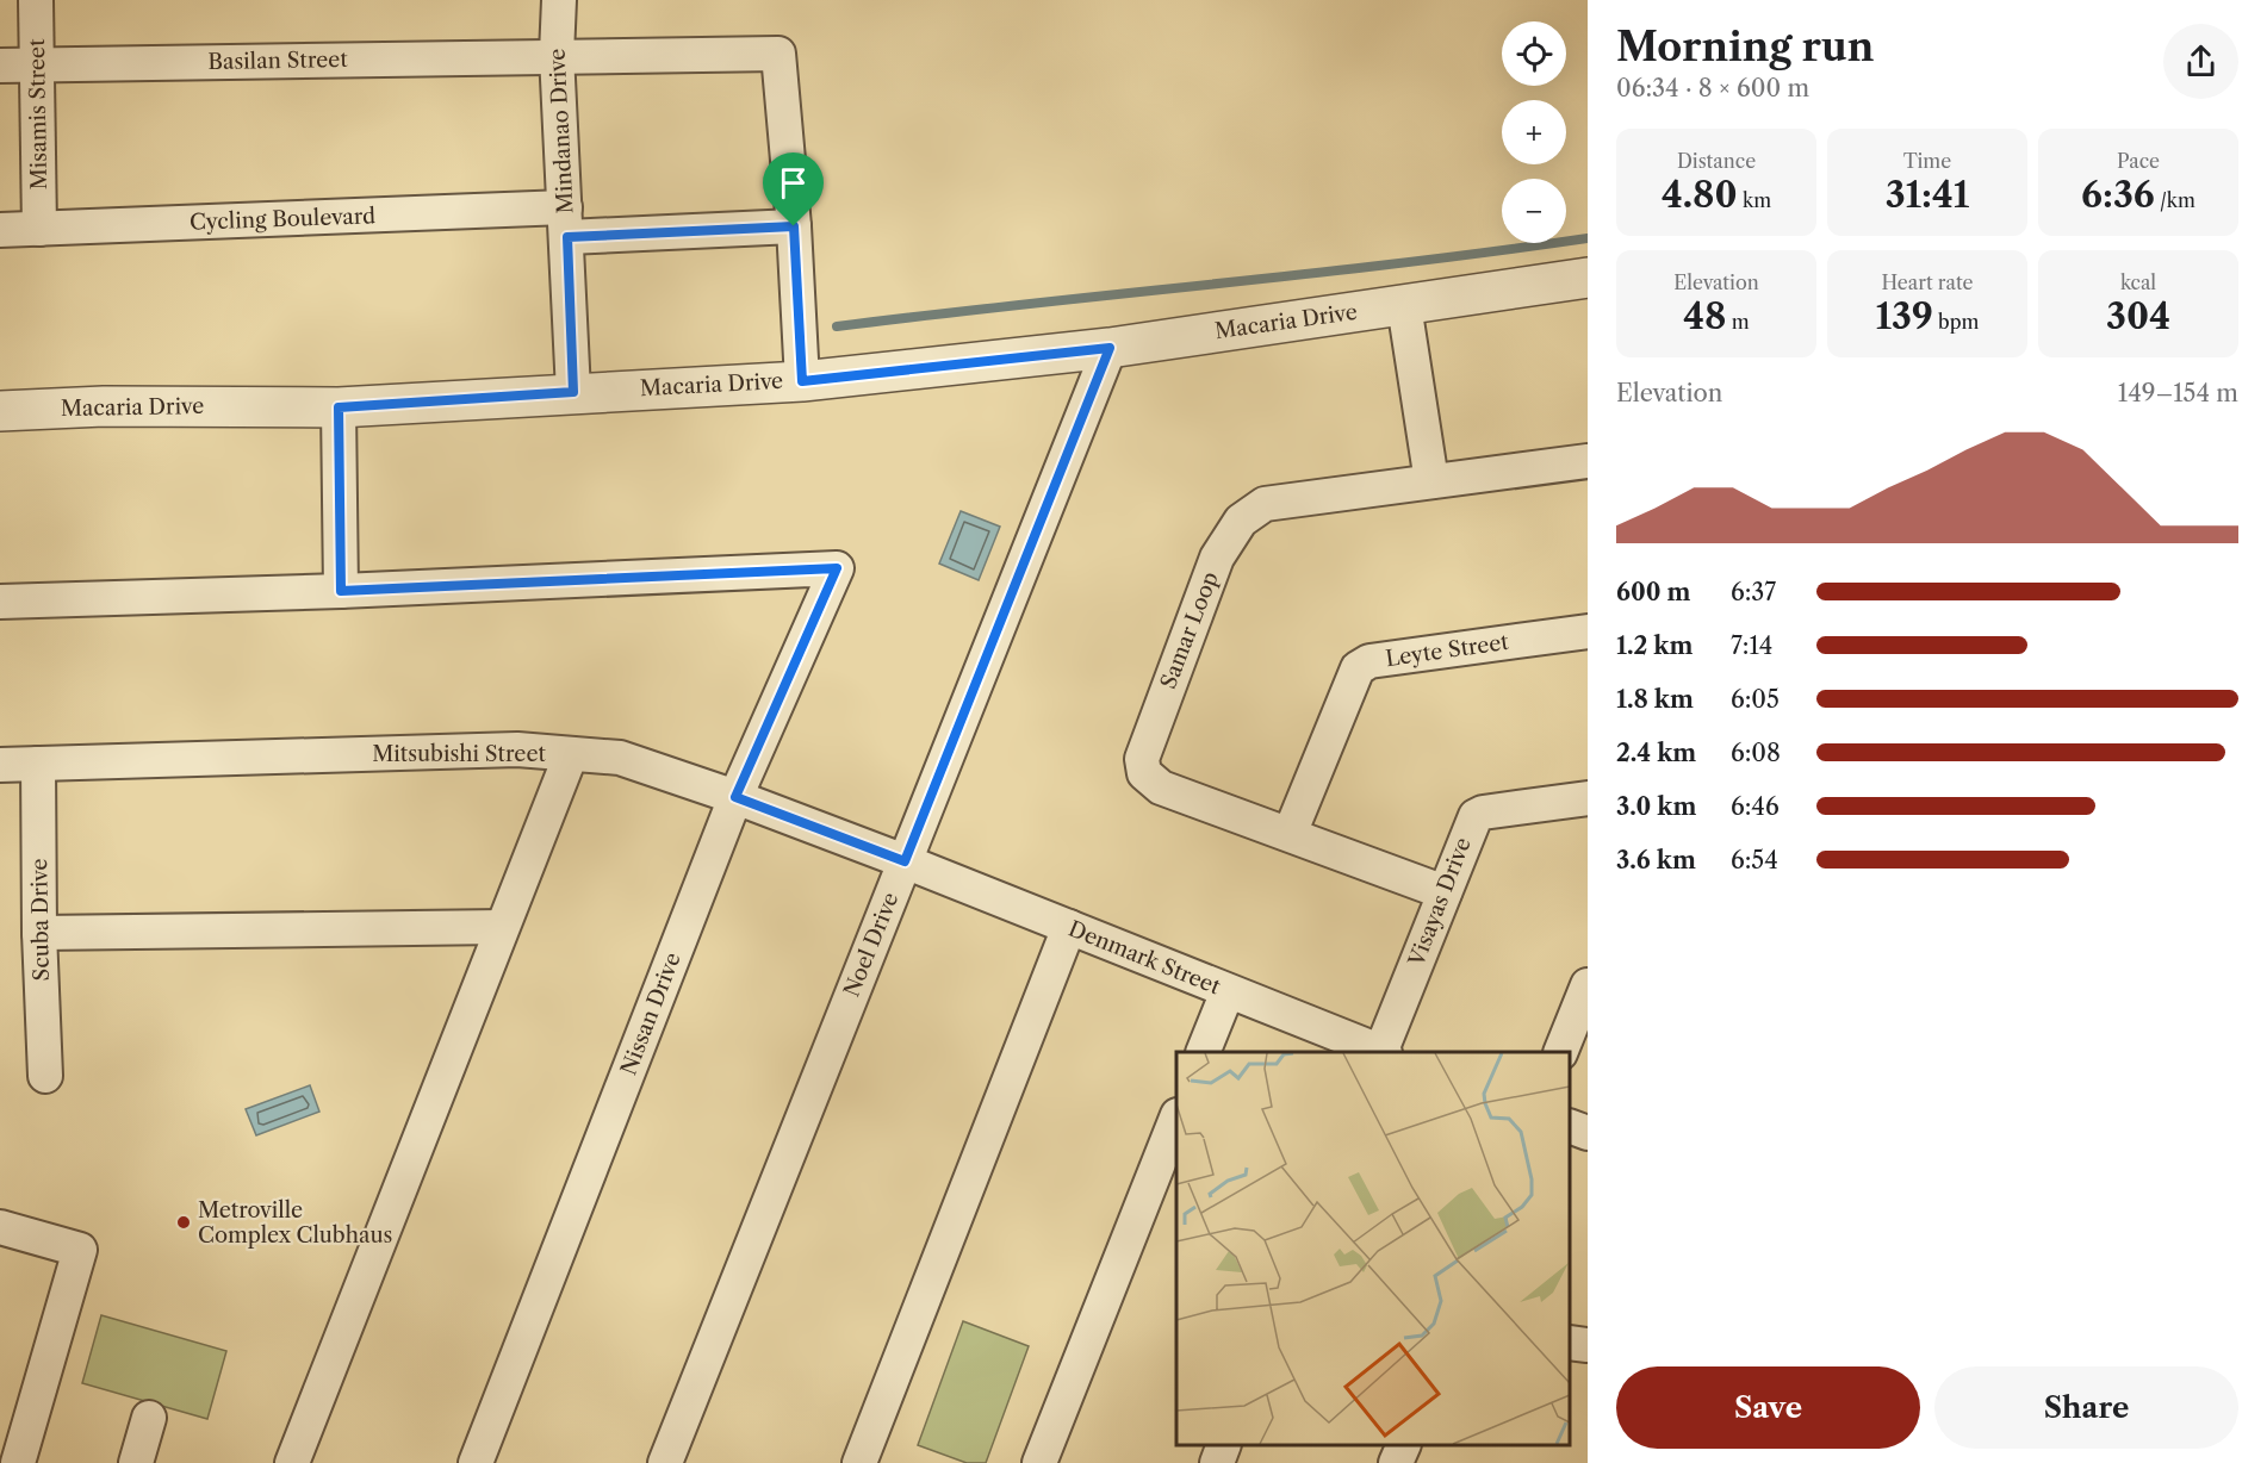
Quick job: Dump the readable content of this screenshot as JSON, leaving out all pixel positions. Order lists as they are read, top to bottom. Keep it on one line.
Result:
{"streets":{"street":["Basilan Street","Misamis Street","Mindanao Drive","Cycling Boulevard","Macaria Drive","Samar Loop","Leyte Street","Mitsubishi Street","Visayas Drive","Scuba Drive","Noel Drive","Denmark Street","Nissan Drive"]},"crossings":[["Basilan Street","Misamis Street"],["Basilan Street","Mindanao Drive"],["Basilan Street","Cycling Boulevard"],["Misamis Street","Cycling Boulevard"],["Mindanao Drive","Cycling Boulevard"],["Mindanao Drive","Macaria Drive"],["Macaria Drive","Noel Drive"],["Samar Loop","Leyte Street"],["Samar Loop","Visayas Drive"],["Mitsubishi Street","Scuba Drive"],["Mitsubishi Street","Noel Drive"],["Mitsubishi Street","Denmark Street"],["Mitsubishi Street","Nissan Drive"],["Noel Drive","Denmark Street"]],"places":["Metroville Complex Clubhaus"],"page":{"heading":["Morning run","06:34 · 8 × 600 m"],"map_buttons":["+","−"],"stats":[["Distance","4.80 km"],["Time","31:41"],["Pace","6:36 /km"],["Elevation","48 m"],["Heart rate","139 bpm"],["kcal","304"]],"chart":["Elevation","149–154 m"],"list":[{"name":"600 m","note":"6:37"},{"name":"1.2 km","note":"7:14"},{"name":"1.8 km","note":"6:05"},{"name":"2.4 km","note":"6:08"},{"name":"3.0 km","note":"6:46"},{"name":"3.6 km","note":"6:54"}],"buttons":["Save","Share"]}}
